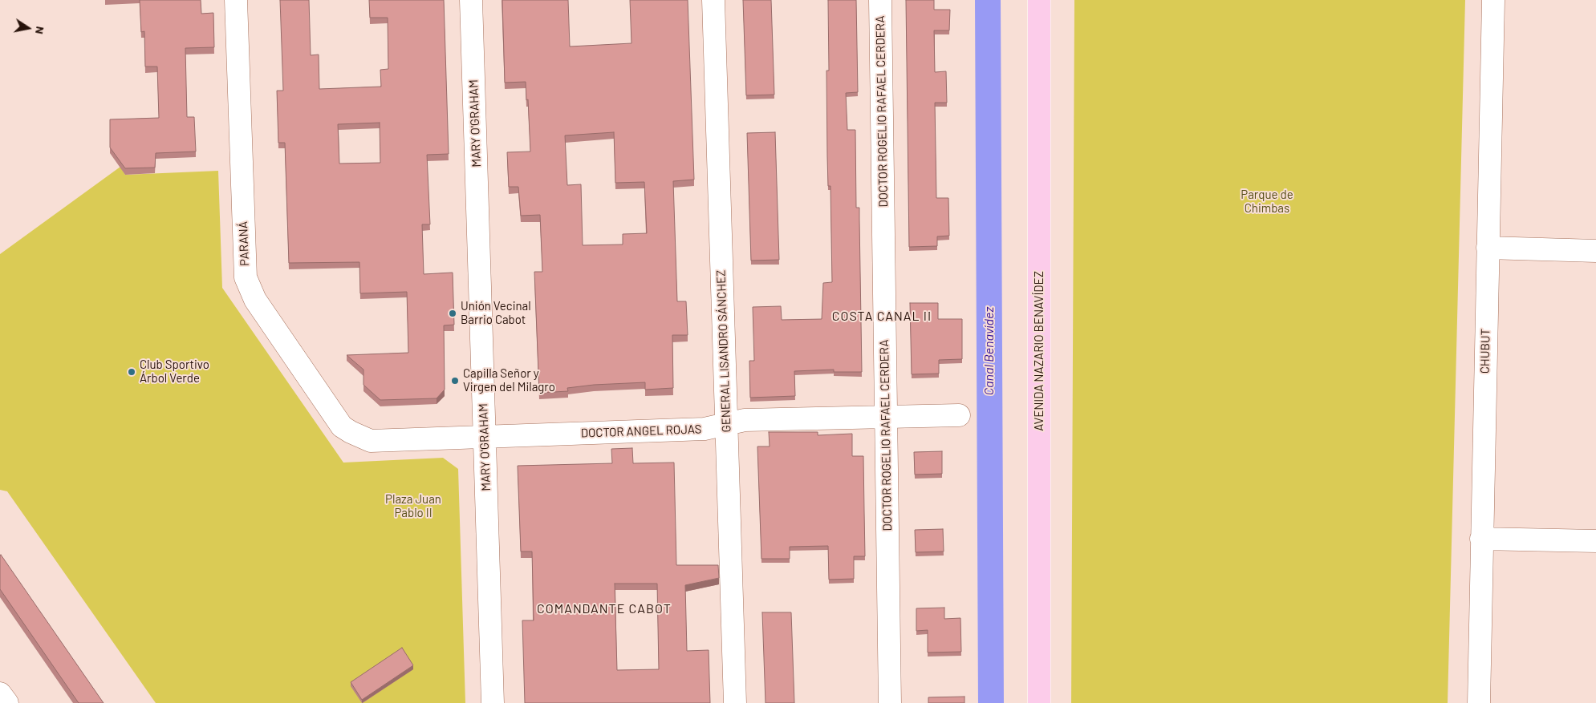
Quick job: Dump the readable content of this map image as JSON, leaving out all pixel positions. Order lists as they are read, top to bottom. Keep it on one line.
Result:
{"streets":{"main road":["AVENIDA NAZARIO BENAVÍDEZ"],"street":["DOCTOR ROGELIO RAFAEL CERDERA","MARY O'GRAHAM","PARANÁ","GENERAL LISANDRO SÁNCHEZ","CHUBUT","DOCTOR ANGEL ROJAS"]},"crossings":[["DOCTOR ROGELIO RAFAEL CERDERA","DOCTOR ANGEL ROJAS"],["MARY O'GRAHAM","DOCTOR ANGEL ROJAS"],["PARANÁ","DOCTOR ANGEL ROJAS"],["GENERAL LISANDRO SÁNCHEZ","DOCTOR ANGEL ROJAS"]],"districts":["COSTA CANAL II","COMANDANTE CABOT"],"water":["Canal Benavídez"],"parks":["Parque de Chimbas","Plaza Juan Pablo II"],"places":["Unión Vecinal Barrio Cabot","Club Sportivo Árbol Verde","Capilla Señor y Virgen del Milagro"],"north":"right"}
